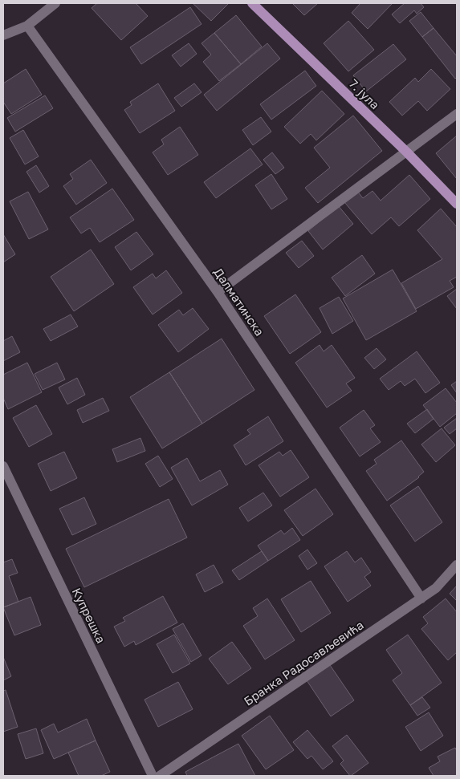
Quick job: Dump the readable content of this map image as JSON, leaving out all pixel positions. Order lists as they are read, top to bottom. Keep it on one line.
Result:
{"streets":{"main road":["7. јула"],"street":["Далматинска","Купрешка","Бранка Радосављевића"]},"crossings":[["Далматинска","Бранка Радосављевића"]]}
